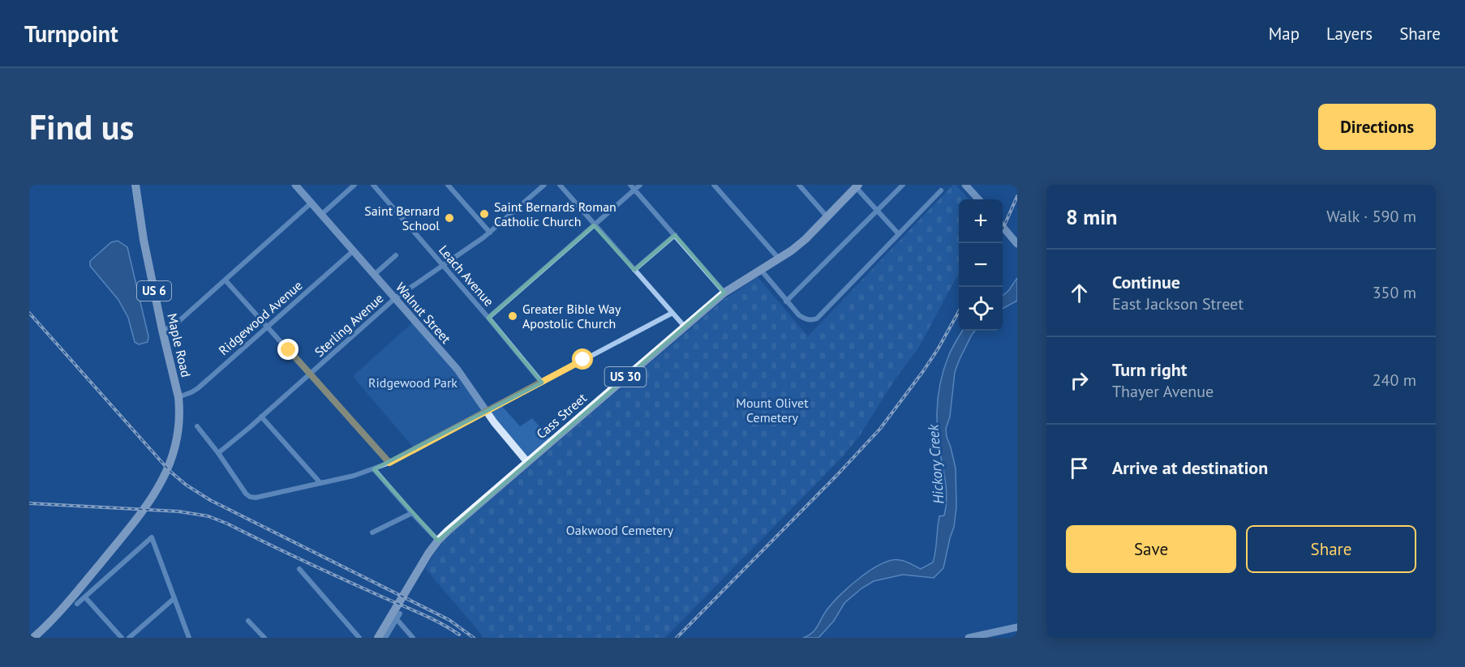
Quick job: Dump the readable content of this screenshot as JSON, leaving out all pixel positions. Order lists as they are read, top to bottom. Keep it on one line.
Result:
{"streets":{"main road":["US 6","Maple Road","US 30","Cass Street"],"street":["Leach Avenue","Walnut Street","Ridgewood Avenue","Sterling Avenue"]},"crossings":[["Leach Avenue","Sterling Avenue"],["US 6","Ridgewood Avenue"],["US 6","Maple Road"],["Walnut Street","Ridgewood Avenue"],["Walnut Street","Sterling Avenue"],["Walnut Street","Cass Street"],["Ridgewood Avenue","Maple Road"]],"water":["Hickory Creek"],"parks":["Ridgewood Park","Mount Olivet Cemetery","Oakwood Cemetery"],"places":["Saint Bernards Roman Catholic Church","Saint Bernard School","Greater Bible Way Apostolic Church"],"page":{"header":"Turnpoint","nav":["Map","Layers","Share"],"buttons":["Directions",["Save","Share"]],"title":"Find us","heading":["8 min","Walk · 590 m"],"map_buttons":["+","−"],"list":[["Continue","East Jackson Street","350 m"],["Turn right","Thayer Avenue","240 m"],"Arrive at destination"]}}
